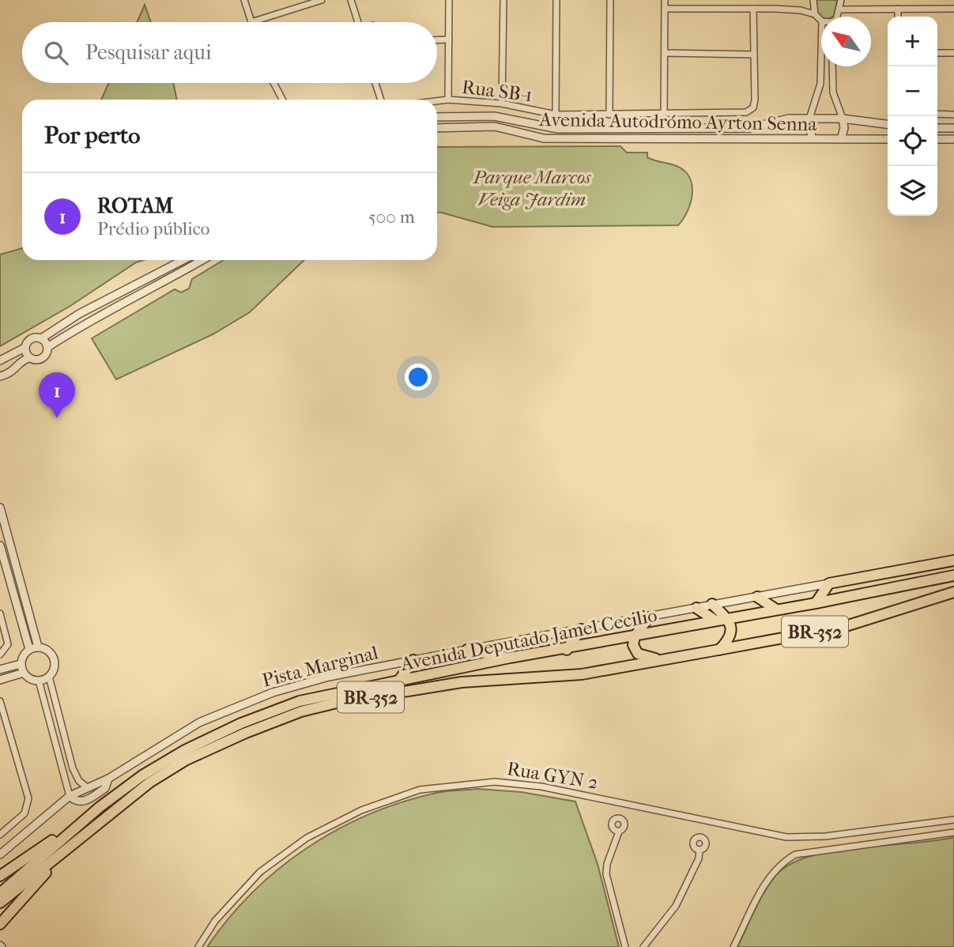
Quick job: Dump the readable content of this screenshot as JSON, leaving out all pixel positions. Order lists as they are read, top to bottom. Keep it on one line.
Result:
{"streets":{"highway":["BR-352","Avenida Deputado Jamel Cecilio"],"street":["Rua SB-1","Avenida Autodrómo Ayrton Senna","Pista Marginal","Rua GYN 2"]},"crossings":[["BR-352","Avenida Deputado Jamel Cecilio"]],"parks":["Parque Marcos Veiga Jardim"],"north":"top left","page":{"map_buttons":["+","−"],"search":"Pesquisar aqui","heading":"Por perto","list":[{"mark":"1","name":"ROTAM","note":"Prédio público","value":"500 m"}],"pins":"1"}}
